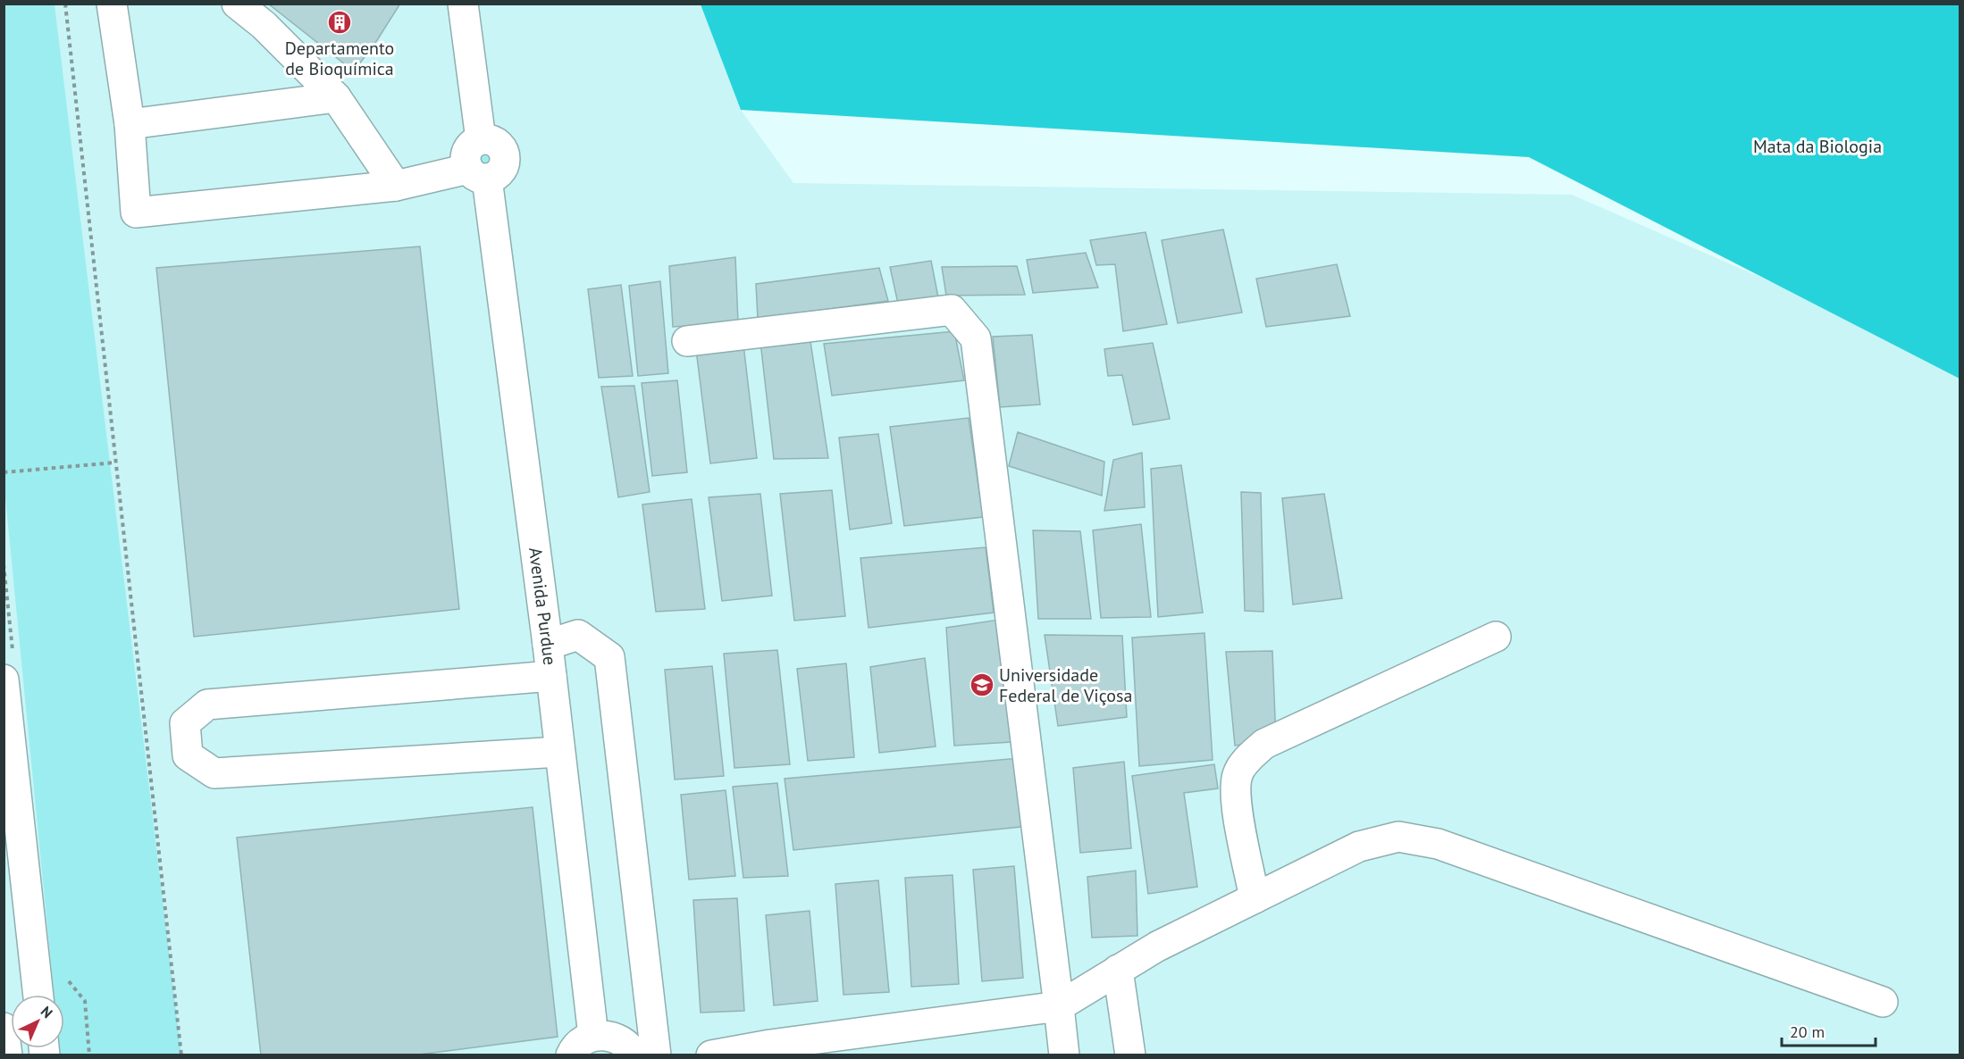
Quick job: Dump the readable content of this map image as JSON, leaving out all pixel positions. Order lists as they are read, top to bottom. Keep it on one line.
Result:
{"streets":{"street":["Avenida Purdue"]},"parks":["Mata da Biologia"],"places":{"building":["Departamento de Bioquímica"],"school or university":["Universidade Federal de Viçosa"]},"scale_bar":"20 m","north":"top right"}
